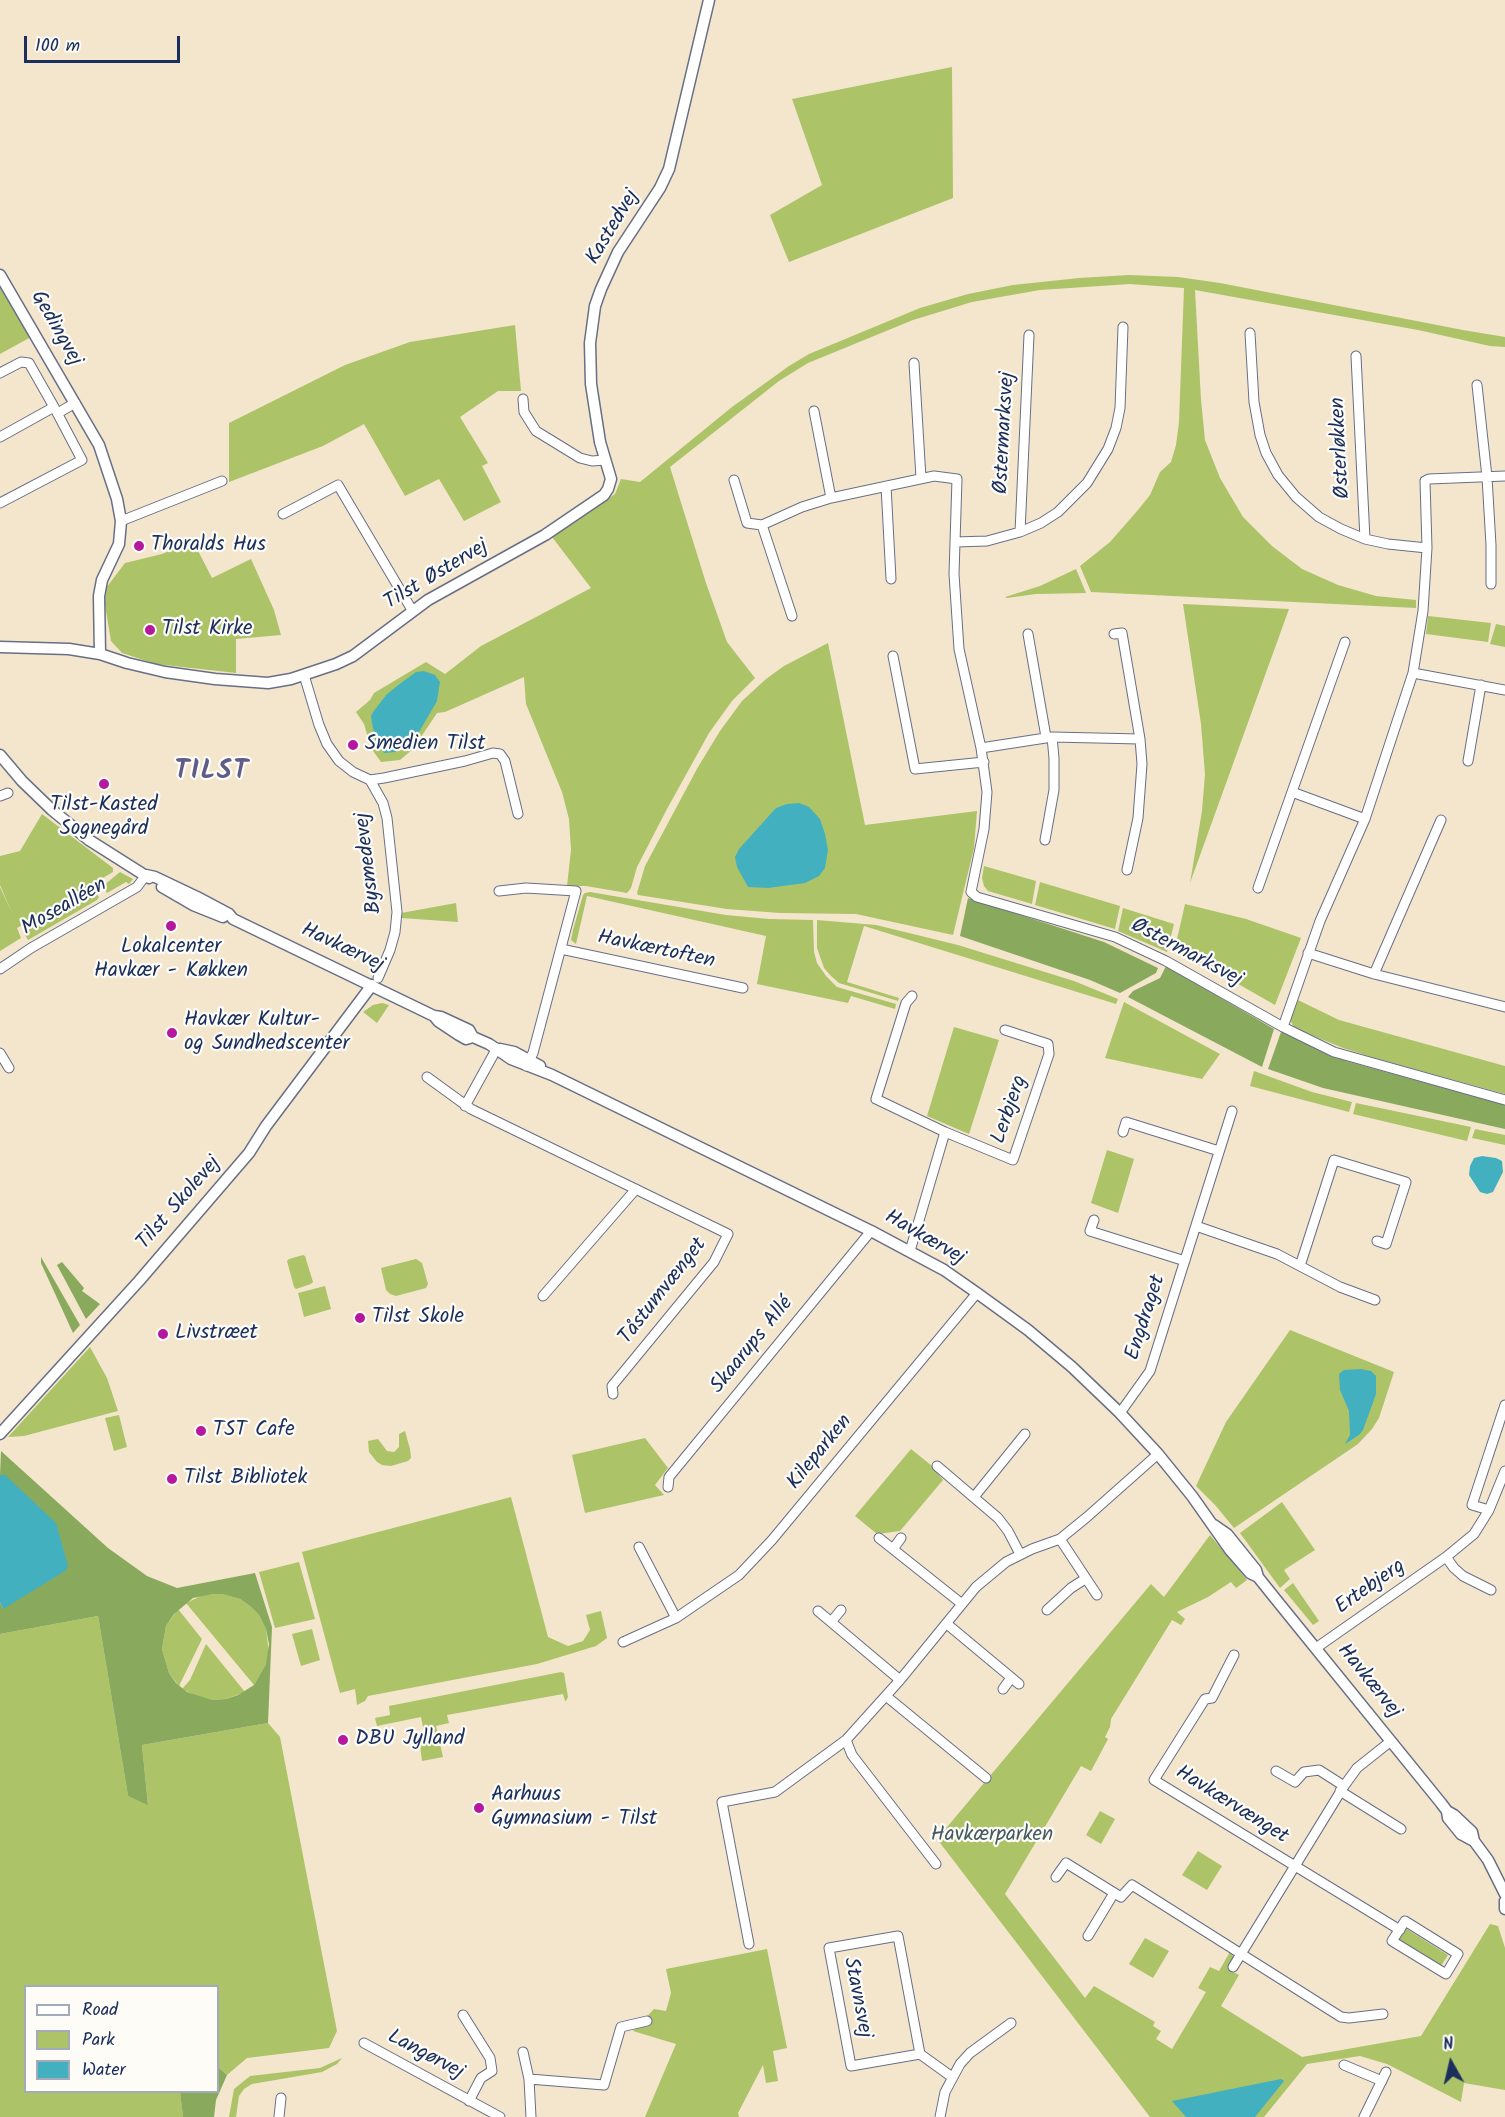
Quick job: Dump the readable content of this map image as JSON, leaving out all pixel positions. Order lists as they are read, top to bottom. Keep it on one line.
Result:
{"streets":{"street":["Kastedvej","Gedingvej","Østermarksvej","Østerløkken","Tilst Østervej","Bysmedevej","Mosealléen","Havkærvej","Havkærtoften","Lerbjerg","Tilst Skolevej","Tåstumvænget","Engdraget","Skaarups Allé","Kileparken","Ertebjerg","Havkærvænget","Stavnsvej","Langørvej"]},"crossings":[["Kastedvej","Tilst Østervej"],["Gedingvej","Tilst Østervej"],["Tilst Østervej","Bysmedevej"],["Bysmedevej","Havkærvej"],["Bysmedevej","Tilst Skolevej"],["Mosealléen","Havkærvej"],["Havkærvej","Tilst Skolevej"],["Havkærvej","Engdraget"],["Havkærvej","Skaarups Allé"],["Havkærvej","Kileparken"],["Havkærvej","Ertebjerg"],["Havkærvej","Havkærvænget"]],"districts":["TILST"],"parks":["Havkærparken"],"places":["Thoralds Hus","Tilst Kirke","Smedien Tilst","Tilst-Kasted Sognegård","Lokalcenter Havkær - Køkken","Havkær Kultur- og Sundhedscenter","Tilst Skole","Livstræet","TST Cafe","Tilst Bibliotek","DBU Jylland","Aarhuus Gymnasium - Tilst"],"legend":["Road","Park","Water"],"scale_bar":"100 m","north":"top"}
